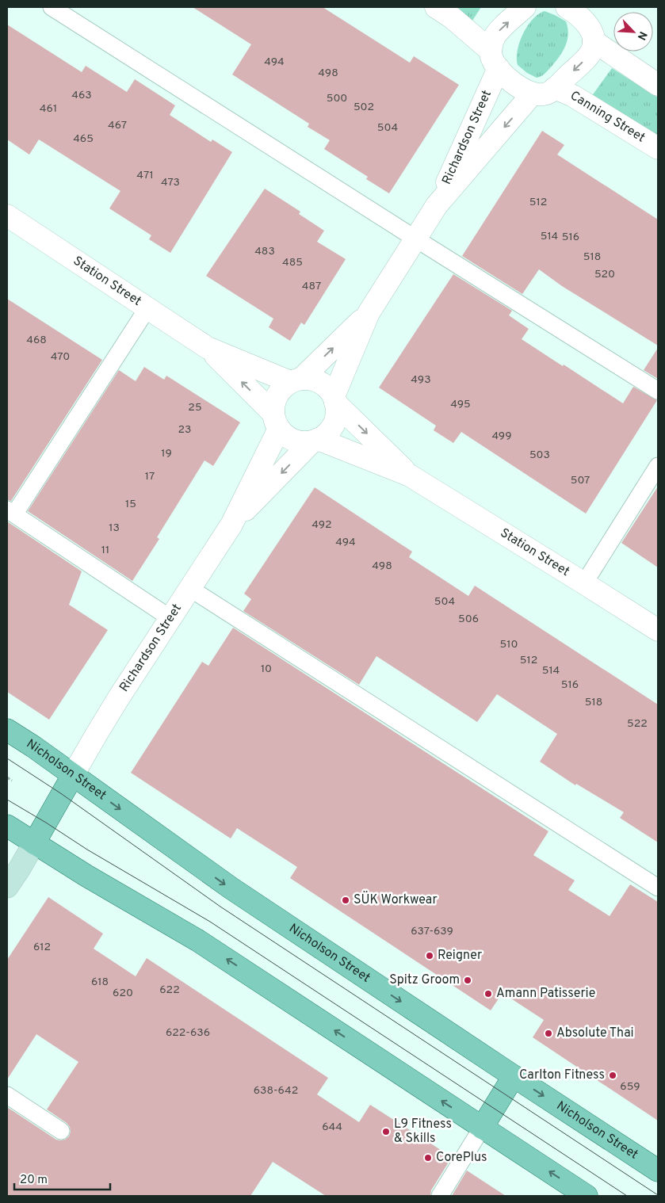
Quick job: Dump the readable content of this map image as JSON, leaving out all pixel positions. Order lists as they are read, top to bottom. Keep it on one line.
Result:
{"streets":{"main road":["Nicholson Street"],"street":["Canning Street","Richardson Street","Station Street"]},"crossings":[["Richardson Street","Station Street"],["Richardson Street","Nicholson Street"]],"places":["SÜK Workwear","Reigner","Spitz Groom","Amann Patisserie","Absolute Thai","Carlton Fitness","L9 Fitness & Skills","CorePlus"],"house_numbers":["494","498","463","500","502","461","467","504","465","471","473","512","514","516","483","518","485","520","487","468","470","493","495","25","23","499","19","503","17","507","15","492","13","494","11","498","504","506","510","512","10","514","516","518","522","637-639","612","618","622","620","622-636","659","638-642","644"],"scale_bar":"20 m","north":"bottom right"}
